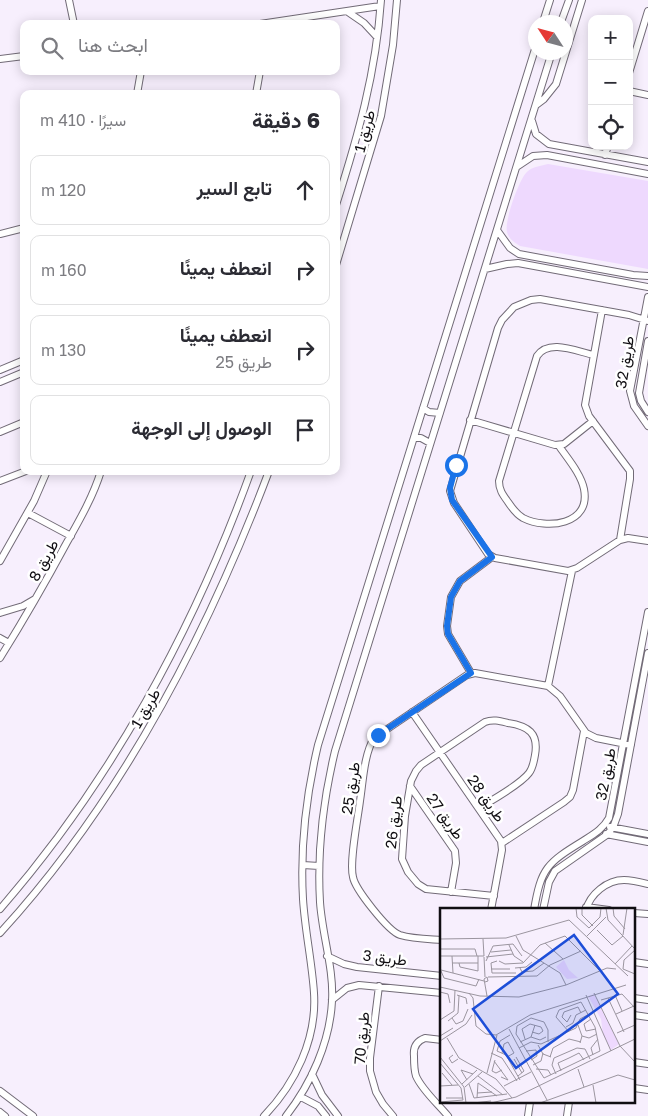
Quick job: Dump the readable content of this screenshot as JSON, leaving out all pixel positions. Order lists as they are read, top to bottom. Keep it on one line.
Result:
{"streets":{"street":["طريق 1","طريق 32","طريق 8","طريق 25","طريق 28","طريق 27","طريق 26","طريق 3","طريق 70"]},"crossings":[["طريق 25","طريق 28"],["طريق 28","طريق 26"],["طريق 27","طريق 26"],["طريق 3","طريق 70"]],"north":"top left","page":{"map_buttons":["+","−"],"search":"ابحث هنا","heading":["6 دقيقة","سيرًا · 410 m"],"list":[["تابع السير","120 m"],["انعطف يمينًا","160 m"],["انعطف يمينًا","طريق 25","130 m"],"الوصول إلى الوجهة"]}}
